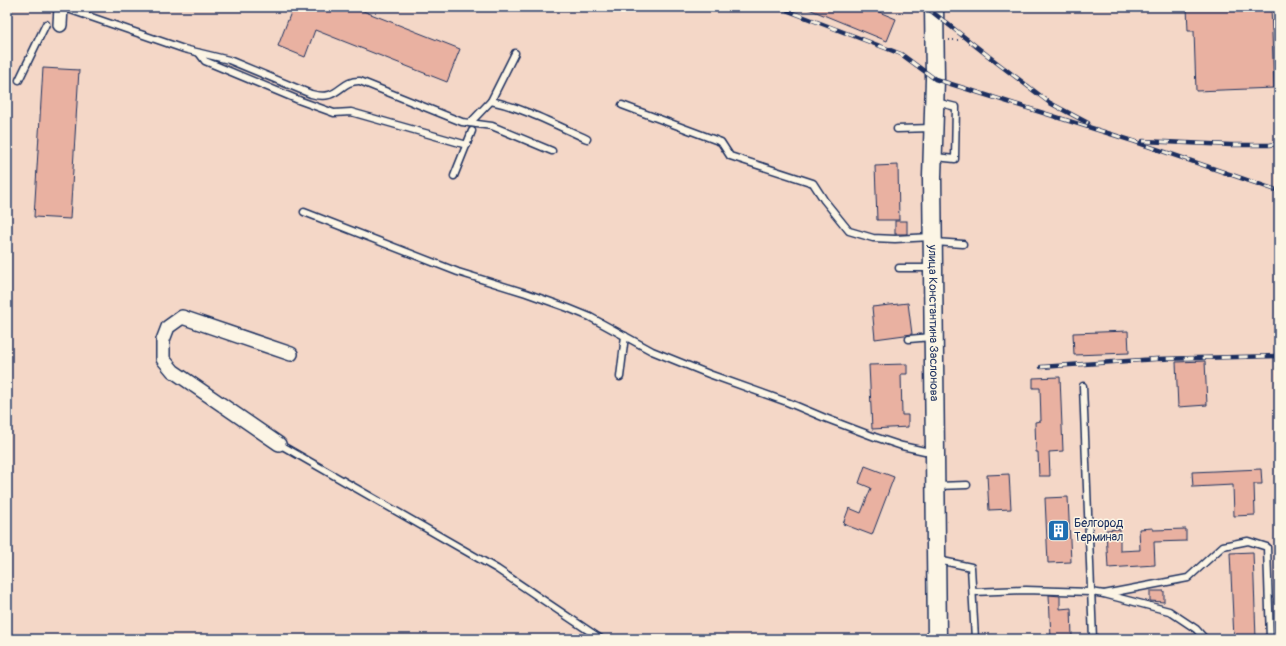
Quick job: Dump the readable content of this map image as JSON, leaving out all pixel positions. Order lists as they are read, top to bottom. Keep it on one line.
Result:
{"streets":{"street":["улица Константина Заслонова"]},"places":{"building":["Белгород Терминал"]}}
